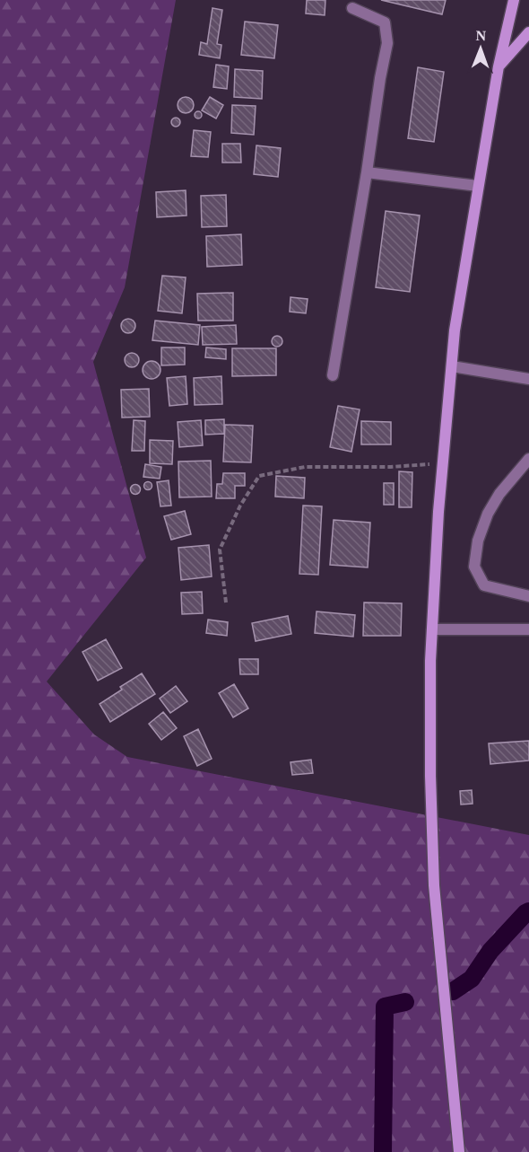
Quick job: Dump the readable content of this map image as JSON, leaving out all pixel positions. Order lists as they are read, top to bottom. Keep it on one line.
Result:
{"north":"top"}
